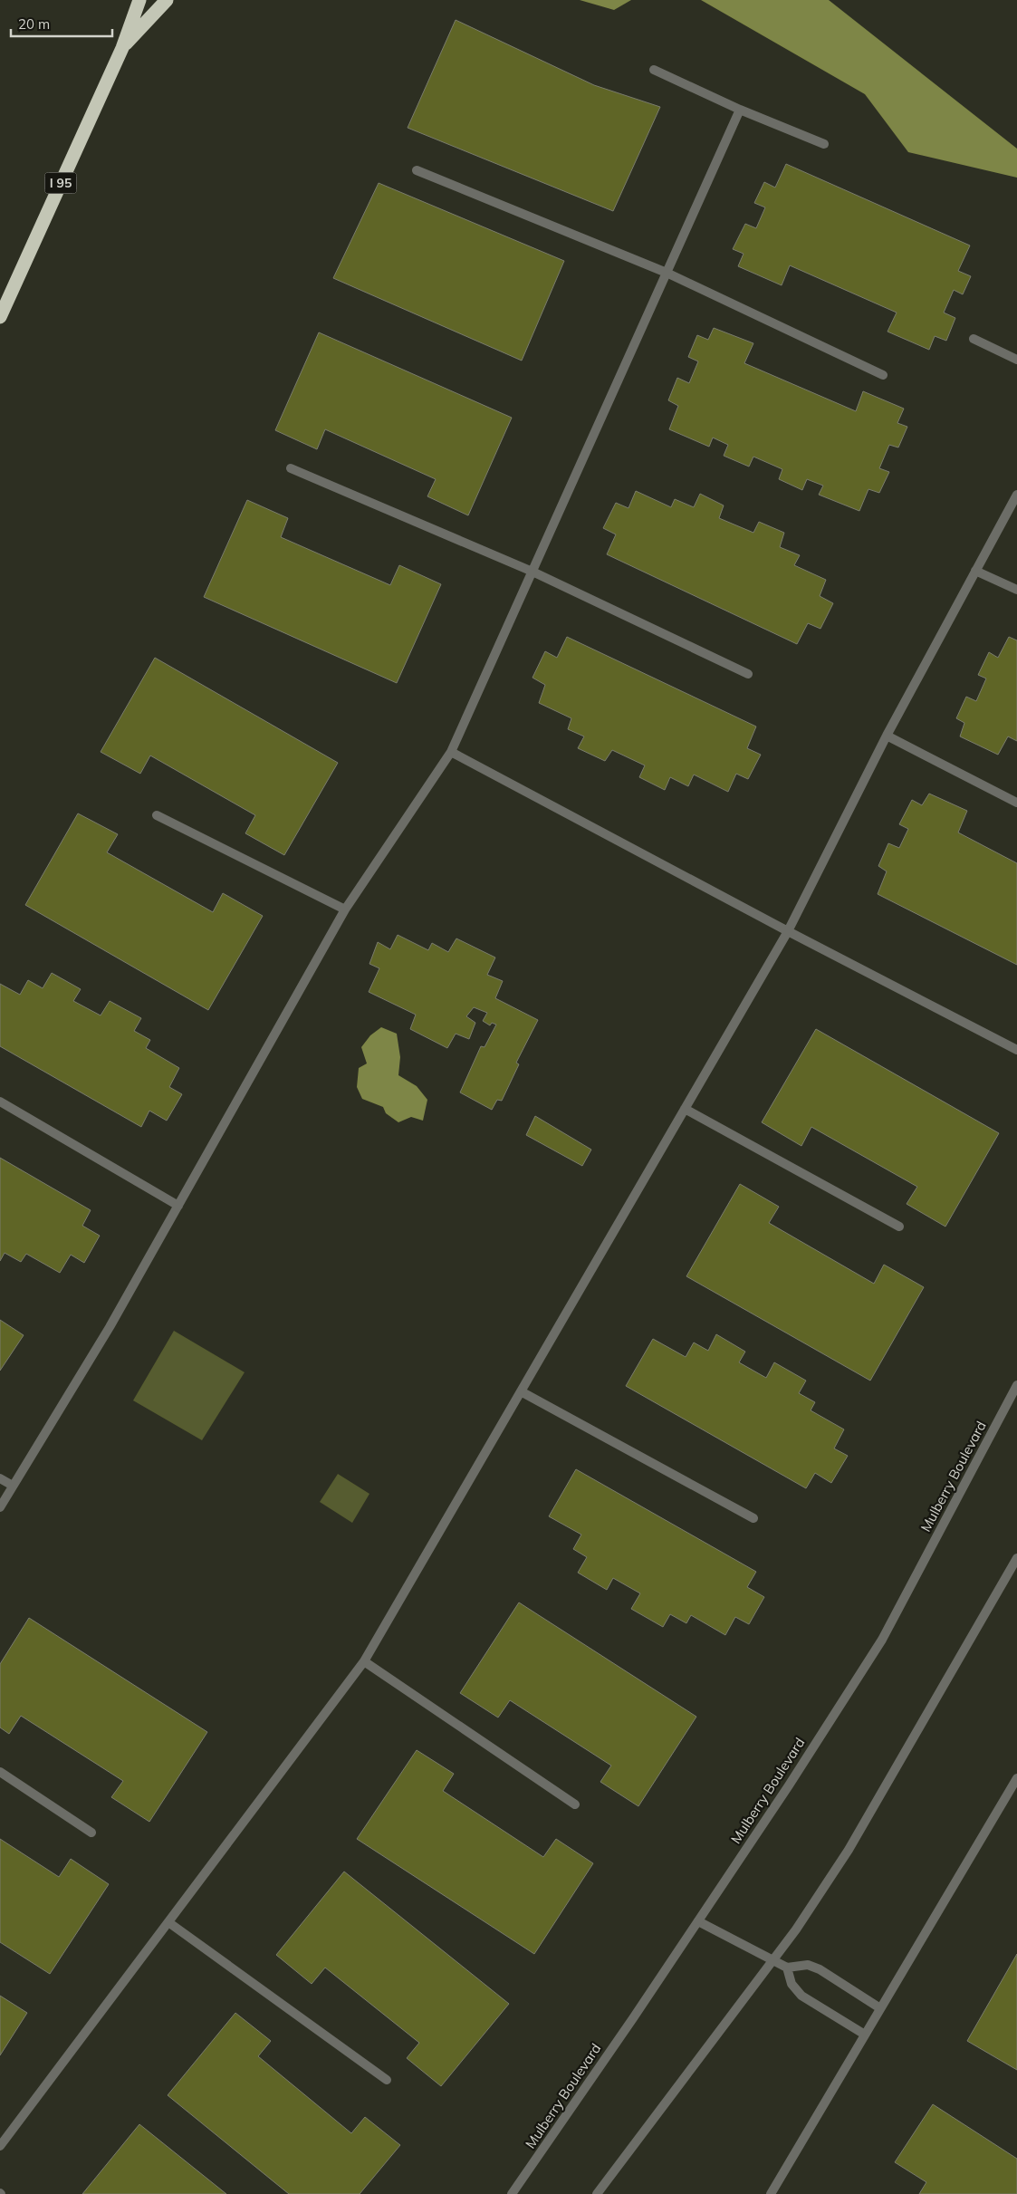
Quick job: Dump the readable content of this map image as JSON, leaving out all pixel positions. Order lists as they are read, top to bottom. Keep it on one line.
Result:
{"streets":{"highway":["I 95"],"street":["Mulberry Boulevard"]},"scale_bar":"20 m"}
